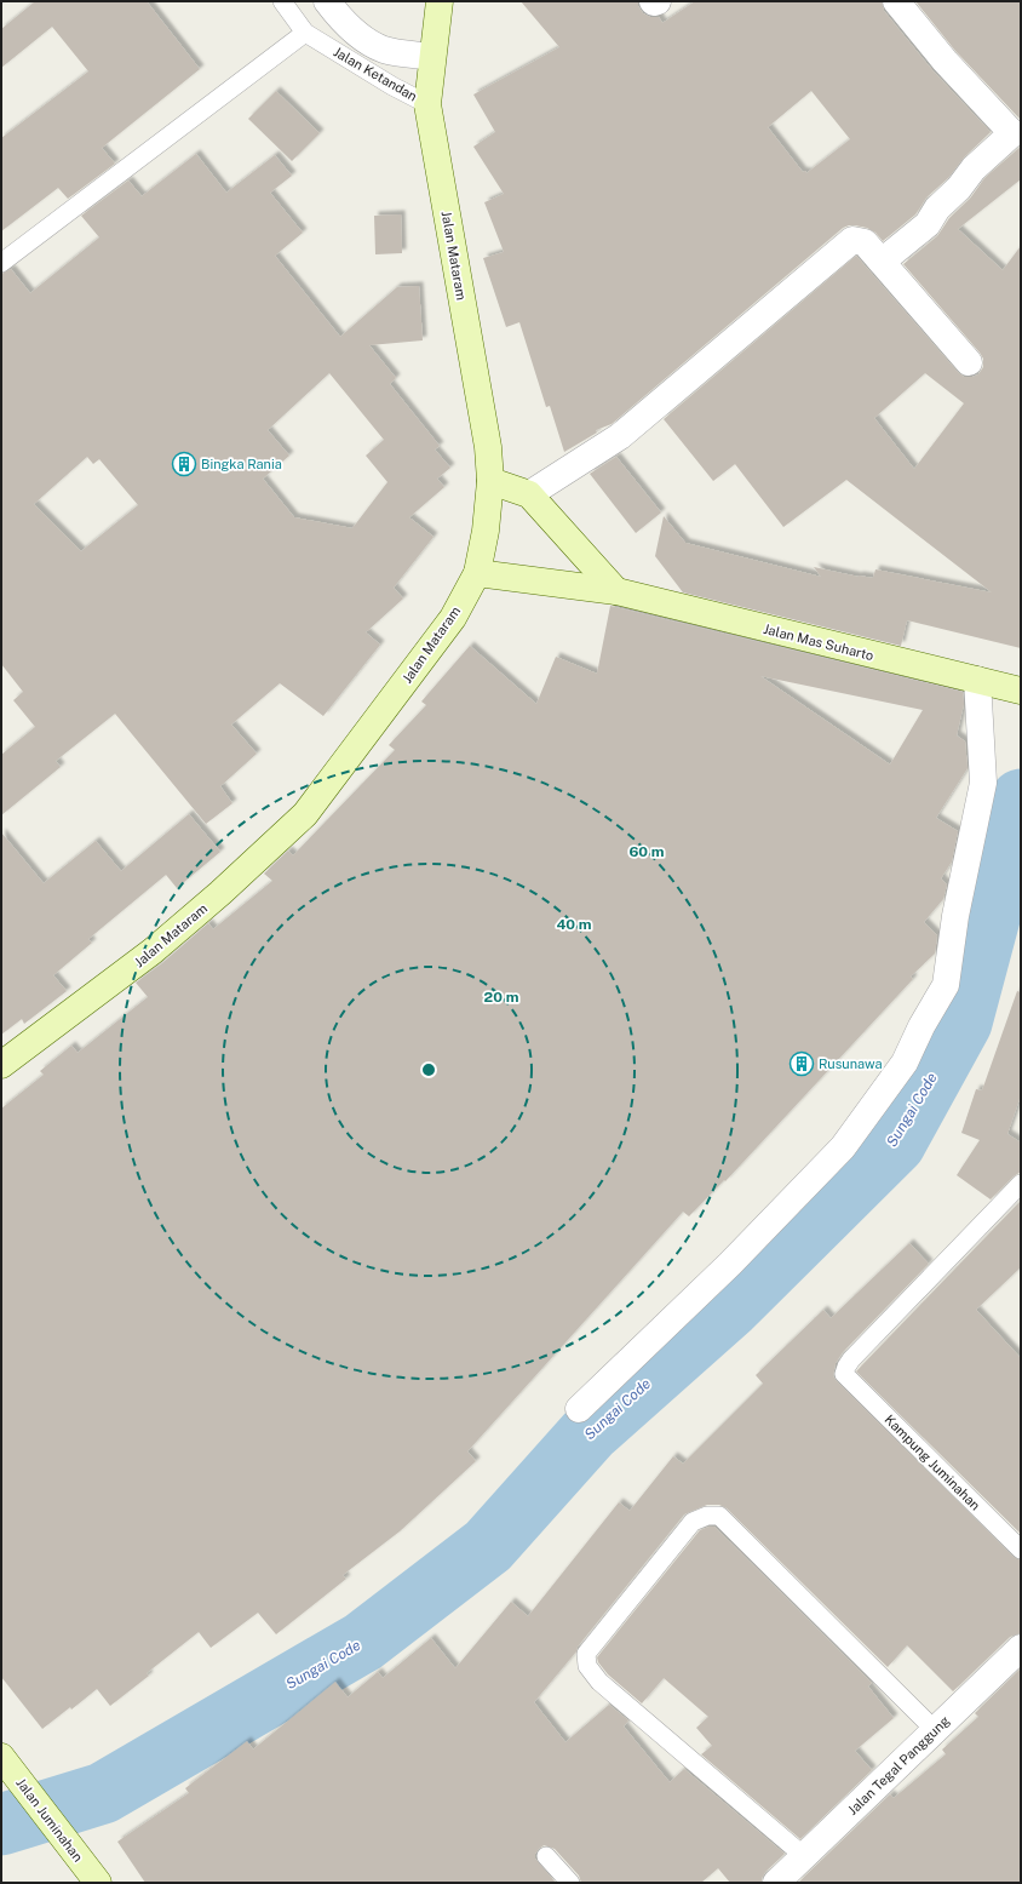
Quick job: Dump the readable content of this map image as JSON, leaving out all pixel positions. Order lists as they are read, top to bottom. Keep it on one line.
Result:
{"streets":{"main road":["Jalan Mataram","Jalan Mas Suharto","Jalan Juminahan"],"street":["Jalan Tegal Panggung"],"lane":["Jalan Ketandan","Kampung Juminahan"]},"crossings":[["Jalan Ketandan","Jalan Mataram"],["Jalan Mataram","Jalan Mas Suharto"]],"water":["Sungai Code"],"places":{"building":["Bingka Rania","Rusunawa"]},"rings":["60 m","40 m","20 m"]}
